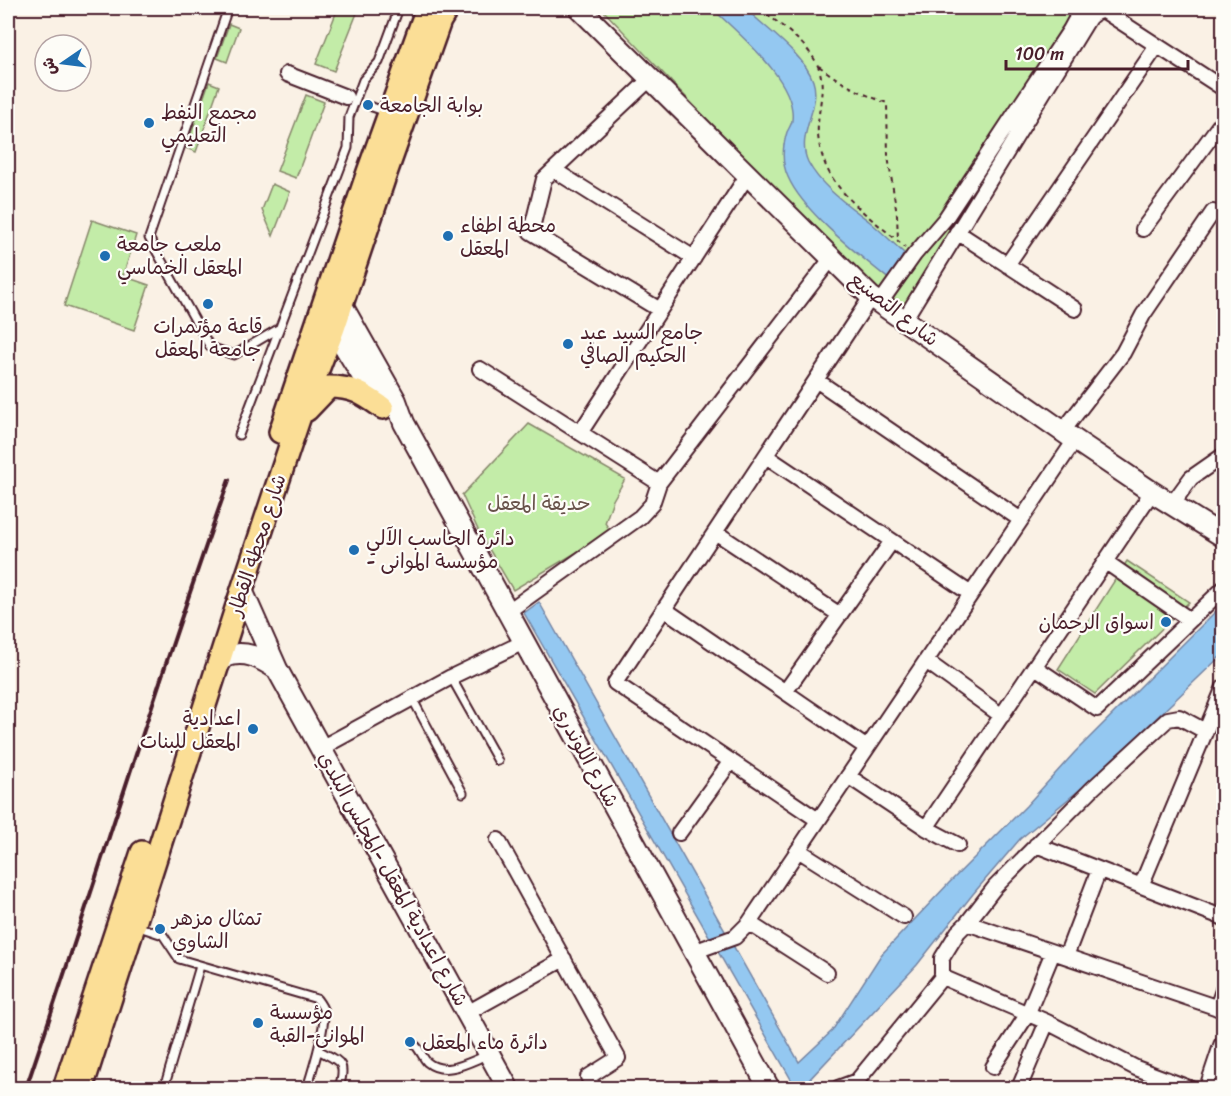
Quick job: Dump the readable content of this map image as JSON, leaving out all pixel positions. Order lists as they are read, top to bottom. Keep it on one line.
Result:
{"streets":{"main road":["شارع محطة القطار"],"street":["شارع التصنيع","شارع اللوندري","شارع اعدادية المعقل -المجلس البلدي"]},"crossings":[["شارع محطة القطار","شارع اللوندري"],["شارع محطة القطار","شارع اعدادية المعقل -المجلس البلدي"]],"parks":["حديقة المعقل"],"places":["بوابة الجامعة","مجمع النفط التعليمي","محطة اطفاء المعقل","ملعب جامعة المعقل الخماسي","قاعة مؤتمرات جامعة المعقل","جامع السيد عبد الحكيم الصافي","دائرة الحاسب الآلي - مؤسسة الموانى","اسواق الرحمان","اعدادية المعقل للبنات","تمثال مزهر الشاوي","مؤسسة الموانئ-القبة","دائرة ماء المعقل"],"scale_bar":"100 m","north":"left"}
